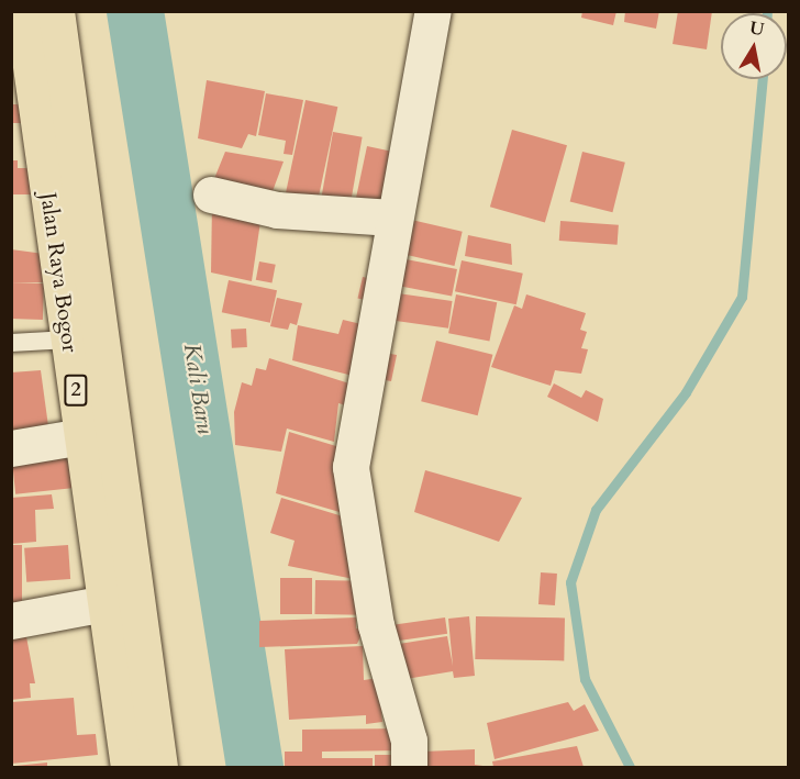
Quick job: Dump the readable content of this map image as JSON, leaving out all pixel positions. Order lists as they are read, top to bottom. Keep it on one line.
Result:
{"streets":{"highway":["Jalan Raya Bogor","2"]},"water":["Kali Baru"],"north":"top"}
